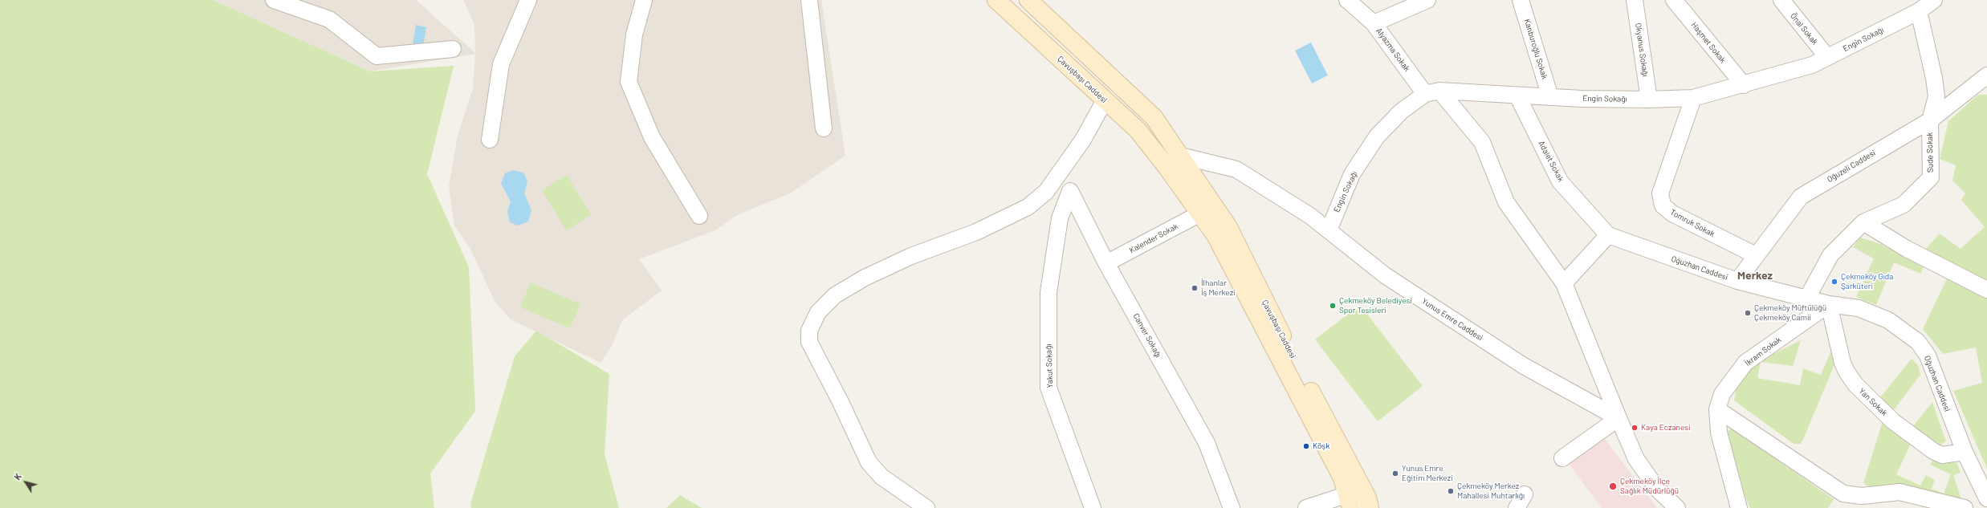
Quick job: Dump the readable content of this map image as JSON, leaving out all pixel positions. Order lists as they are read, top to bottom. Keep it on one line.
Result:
{"streets":{"main road":["Çavuşbaşı Caddesi"],"street":["Önal Sokak","Engin Sokağı","Haşmet Sokak","Kanburoğlu Sokak","Alyazma Sokak","Okyanus Sokağı","Sude Sokak","Adalet Sokak","Oğuzeli Caddesi","Tomruk Sokak","Kalender Sokak","Oğuzhan Caddesi","Yunus Emre Caddesi","Canver Sokağı","İkram Sokak","Yakut Sokağı","Yan Sokak"]},"crossings":[["Önal Sokak","Engin Sokağı"],["Engin Sokağı","Haşmet Sokak"],["Engin Sokağı","Kanburoğlu Sokak"],["Engin Sokağı","Alyazma Sokak"],["Engin Sokağı","Okyanus Sokağı"],["Engin Sokağı","Sude Sokak"],["Engin Sokağı","Adalet Sokak"],["Engin Sokağı","Tomruk Sokak"],["Engin Sokağı","Yunus Emre Caddesi"],["Çavuşbaşı Caddesi","Kalender Sokak"],["Çavuşbaşı Caddesi","Yunus Emre Caddesi"],["Sude Sokak","Oğuzeli Caddesi"],["Sude Sokak","Oğuzhan Caddesi"],["Adalet Sokak","Oğuzhan Caddesi"],["Oğuzeli Caddesi","Tomruk Sokak"],["Oğuzeli Caddesi","Oğuzhan Caddesi"],["Kalender Sokak","Canver Sokağı"],["Oğuzhan Caddesi","İkram Sokak"],["Oğuzhan Caddesi","Yan Sokak"],["Canver Sokağı","Yakut Sokağı"],["İkram Sokak","Yan Sokak"]],"districts":["Merkez"],"places":["Çekmeköy Gıda Şarküteri","İlhanlar İş Merkezi","Çekmeköy Belediyesi Spor Tesisleri","Çekmeköy Müftülüğü Çekmeköy Camii","Kaya Eczanesi","Köşk","Yunus Emre Eğitim Merkezi","Çekmeköy İlçe Sağlık Müdürlüğü","Çekmeköy Merkez Mahallesi Muhtarlığı"],"north":"top left"}
